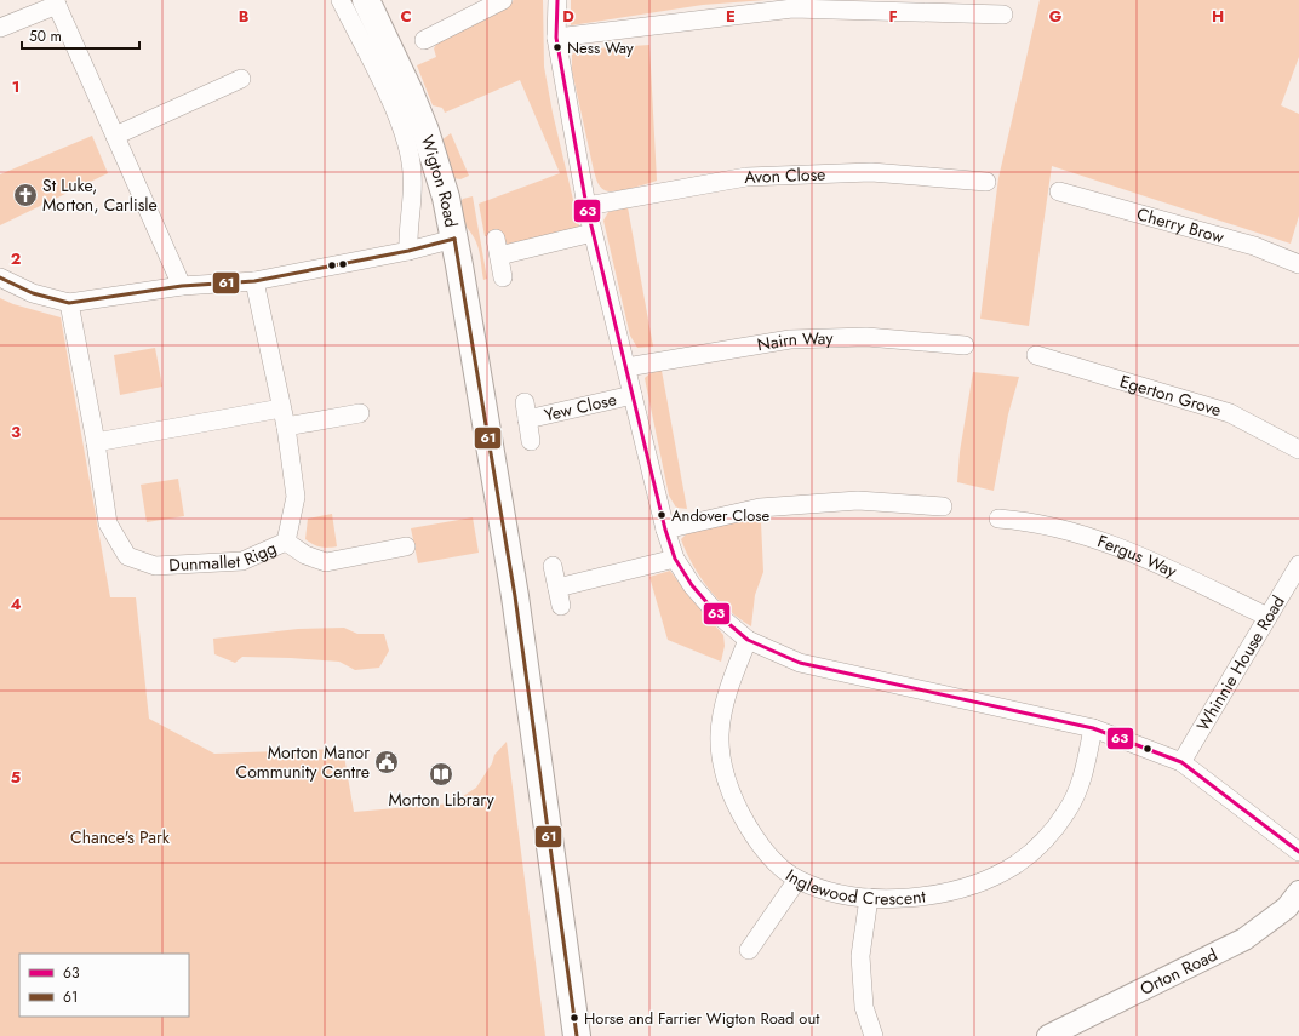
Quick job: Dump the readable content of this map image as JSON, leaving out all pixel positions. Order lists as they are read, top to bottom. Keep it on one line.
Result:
{"streets":{"main road":["Wigton Road"],"street":["Avon Close","Cherry Brow","Nairn Way","Egerton Grove","Yew Close","Dunmallet Rigg","Fergus Way","Whinnie House Road","Inglewood Crescent","Orton Road"]},"crossings":[["Fergus Way","Whinnie House Road"]],"parks":["Chance's Park"],"places":{"other":["Ness Way","Andover Close","Horse and Farrier Wigton Road out"],"church":["St Luke, Morton, Carlisle"],"public building":["Morton Manor Community Centre"],"library":["Morton Library"]},"lines":["transit line 63","transit line 61"],"legend":["63","61"],"scale_bar":"50 m","grid":{"columns":["B","C","D","E","F","G","H"],"rows":["1","2","3","4","5"]}}
